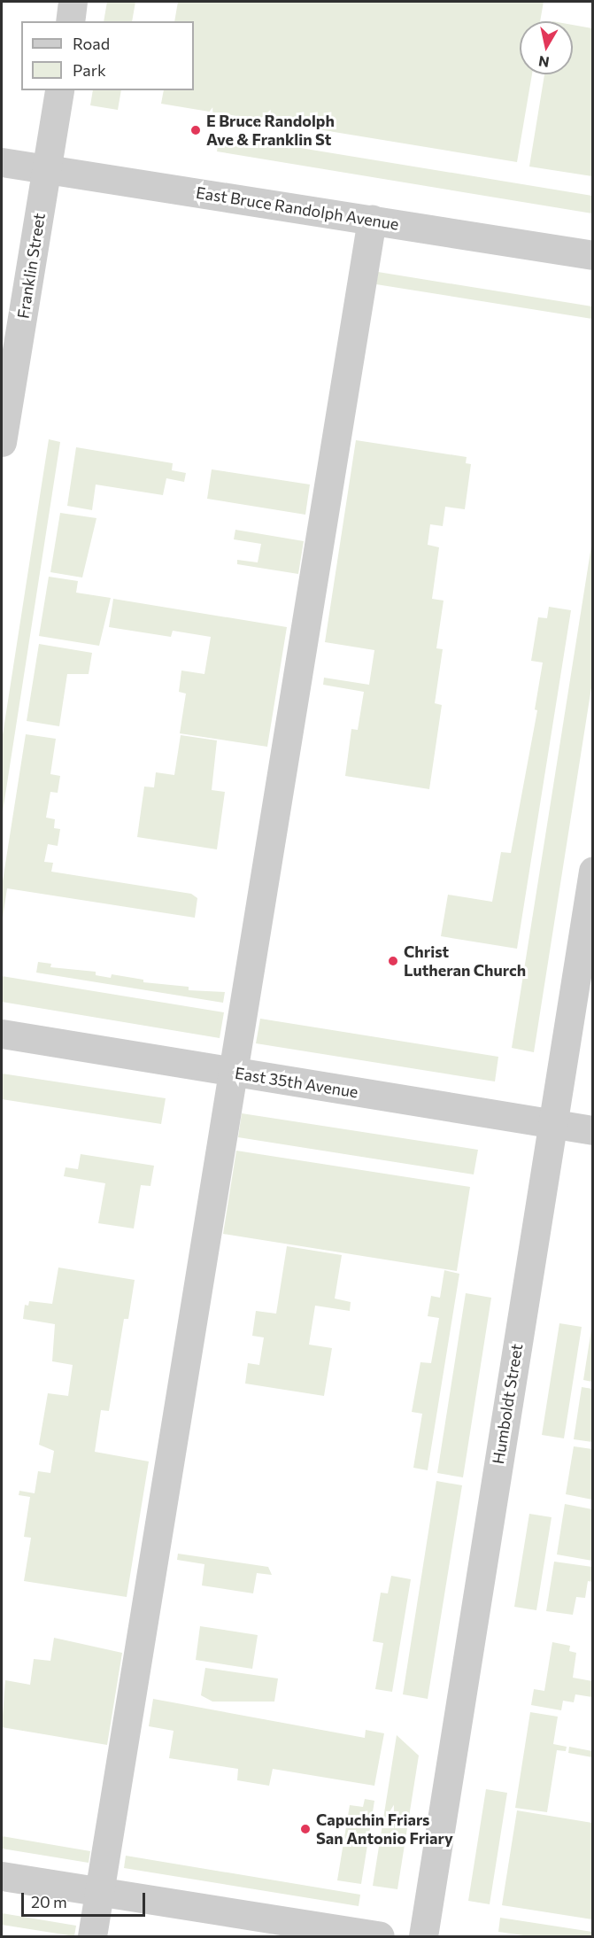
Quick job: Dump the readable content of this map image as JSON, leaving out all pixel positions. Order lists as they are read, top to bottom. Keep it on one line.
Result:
{"streets":{"street":["East Bruce Randolph Avenue","Franklin Street","East 35th Avenue","Humboldt Street"]},"crossings":[["East Bruce Randolph Avenue","Franklin Street"],["East 35th Avenue","Humboldt Street"]],"places":["E Bruce Randolph Ave & Franklin St","Christ Lutheran Church","Capuchin Friars San Antonio Friary"],"legend":["Road","Park"],"scale_bar":"20 m","north":"bottom"}
